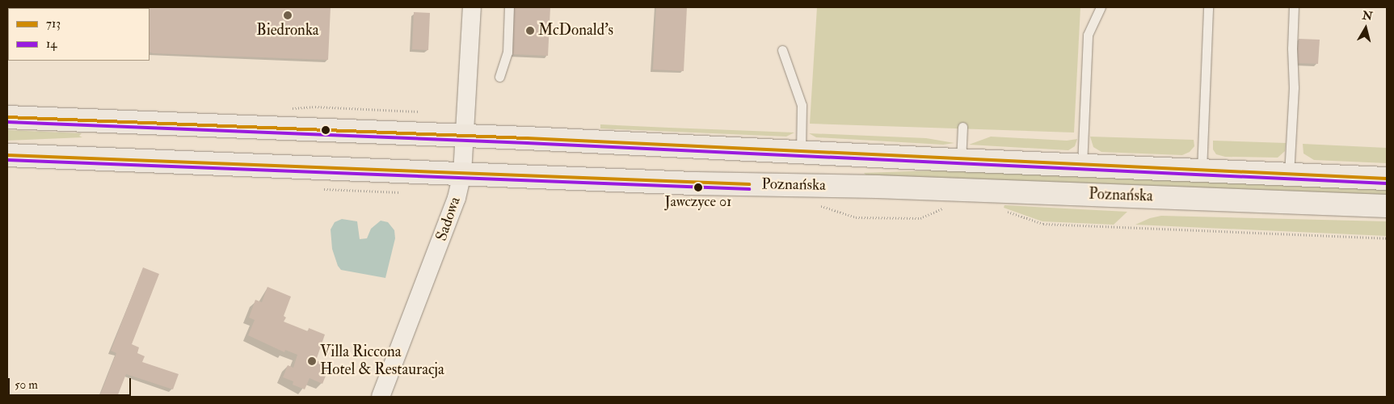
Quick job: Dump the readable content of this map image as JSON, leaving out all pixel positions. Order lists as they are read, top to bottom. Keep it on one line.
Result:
{"streets":{"main road":["Poznańska"],"street":["Sadowa"]},"crossings":[["Poznańska","Sadowa"]],"places":["Biedronka","McDonald's","Jawczyce 01","Villa Riccona Hotel & Restauracja"],"lines":["transit line 713","transit line 14"],"legend":["713","14"],"scale_bar":"50 m","north":"top"}
